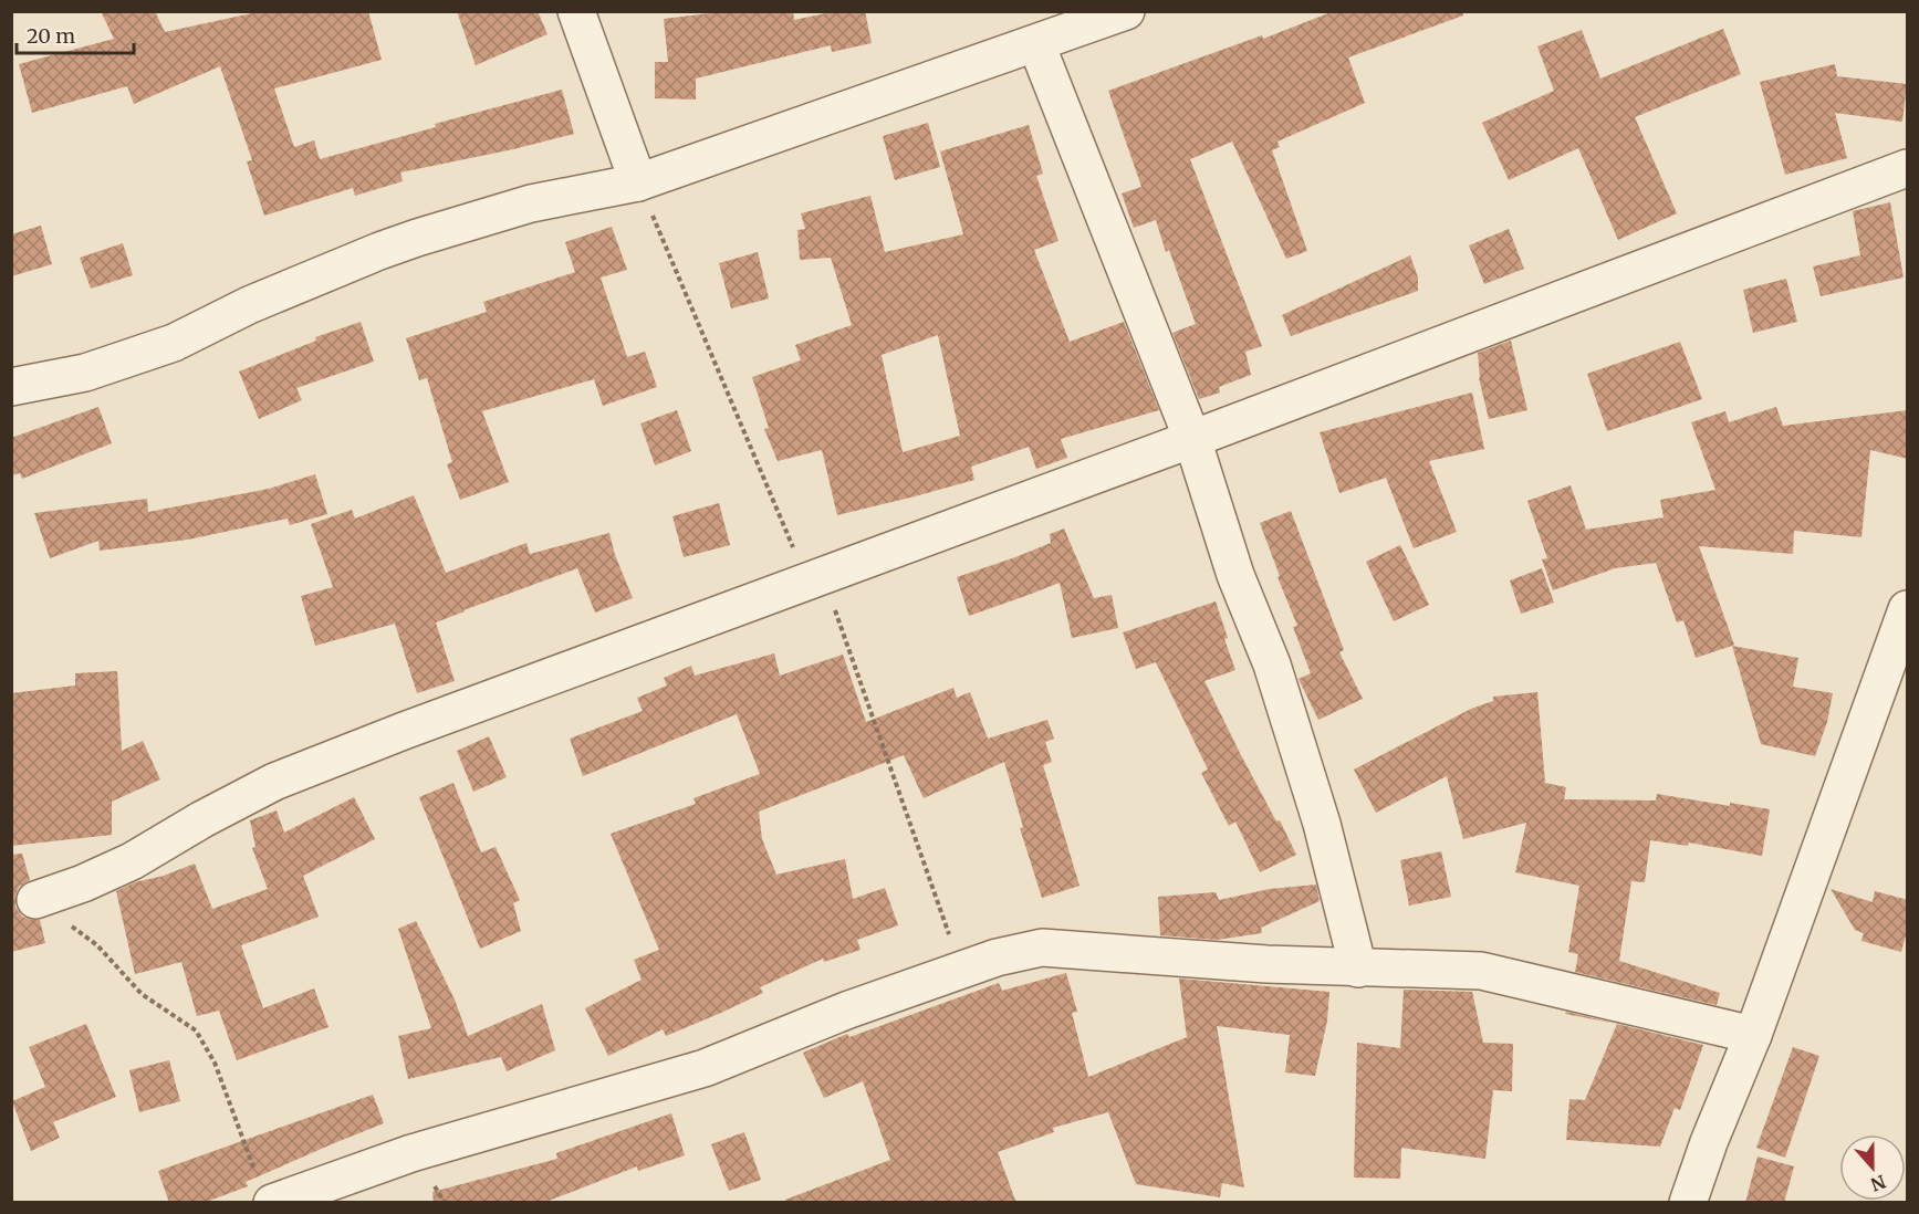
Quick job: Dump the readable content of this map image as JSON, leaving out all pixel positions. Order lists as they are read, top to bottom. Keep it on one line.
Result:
{"scale_bar":"20 m","north":"bottom"}
